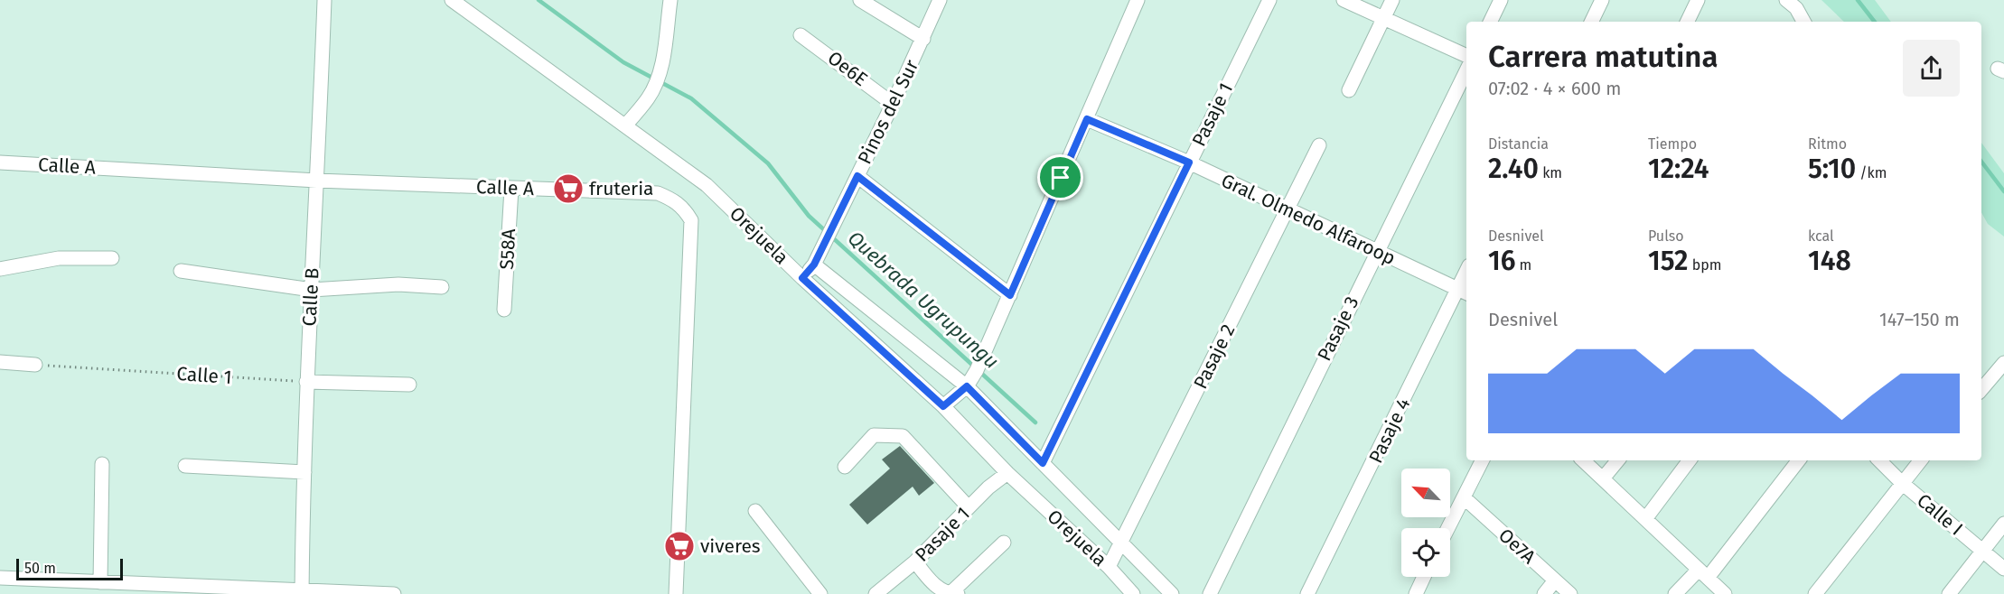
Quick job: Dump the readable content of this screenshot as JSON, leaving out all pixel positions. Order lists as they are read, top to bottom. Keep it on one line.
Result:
{"streets":{"street":["Oe6E","Pinos del Sur","Pasaje 1","Calle A","Gral. Olmedo Alfaroop","Orejuela","S58A","Calle B","Pasaje 3","Pasaje 2","Pasaje 4","Calle I","Oe7A"],"path":["Calle 1"]},"crossings":[["Oe6E","Pinos del Sur"],["Pinos del Sur","Orejuela"],["Pasaje 1","Gral. Olmedo Alfaroop"],["Pasaje 1","Orejuela"],["Calle A","S58A"],["Calle A","Calle B"],["Gral. Olmedo Alfaroop","Pasaje 3"],["Gral. Olmedo Alfaroop","Pasaje 2"],["Gral. Olmedo Alfaroop","Pasaje 4"],["Orejuela","Pasaje 2"],["Calle B","Calle 1"]],"water":["Quebrada Ugrupungu"],"places":{"supermarket":["fruteria","viveres"]},"scale_bar":"50 m","north":"top left","page":{"heading":["Carrera matutina","07:02 · 4 × 600 m"],"stats":[["Distancia","2.40 km"],["Tiempo","12:24"],["Ritmo","5:10 /km"],["Desnivel","16 m"],["Pulso","152 bpm"],["kcal","148"]],"chart":["Desnivel","147–150 m"],"scale":"50 m"}}
